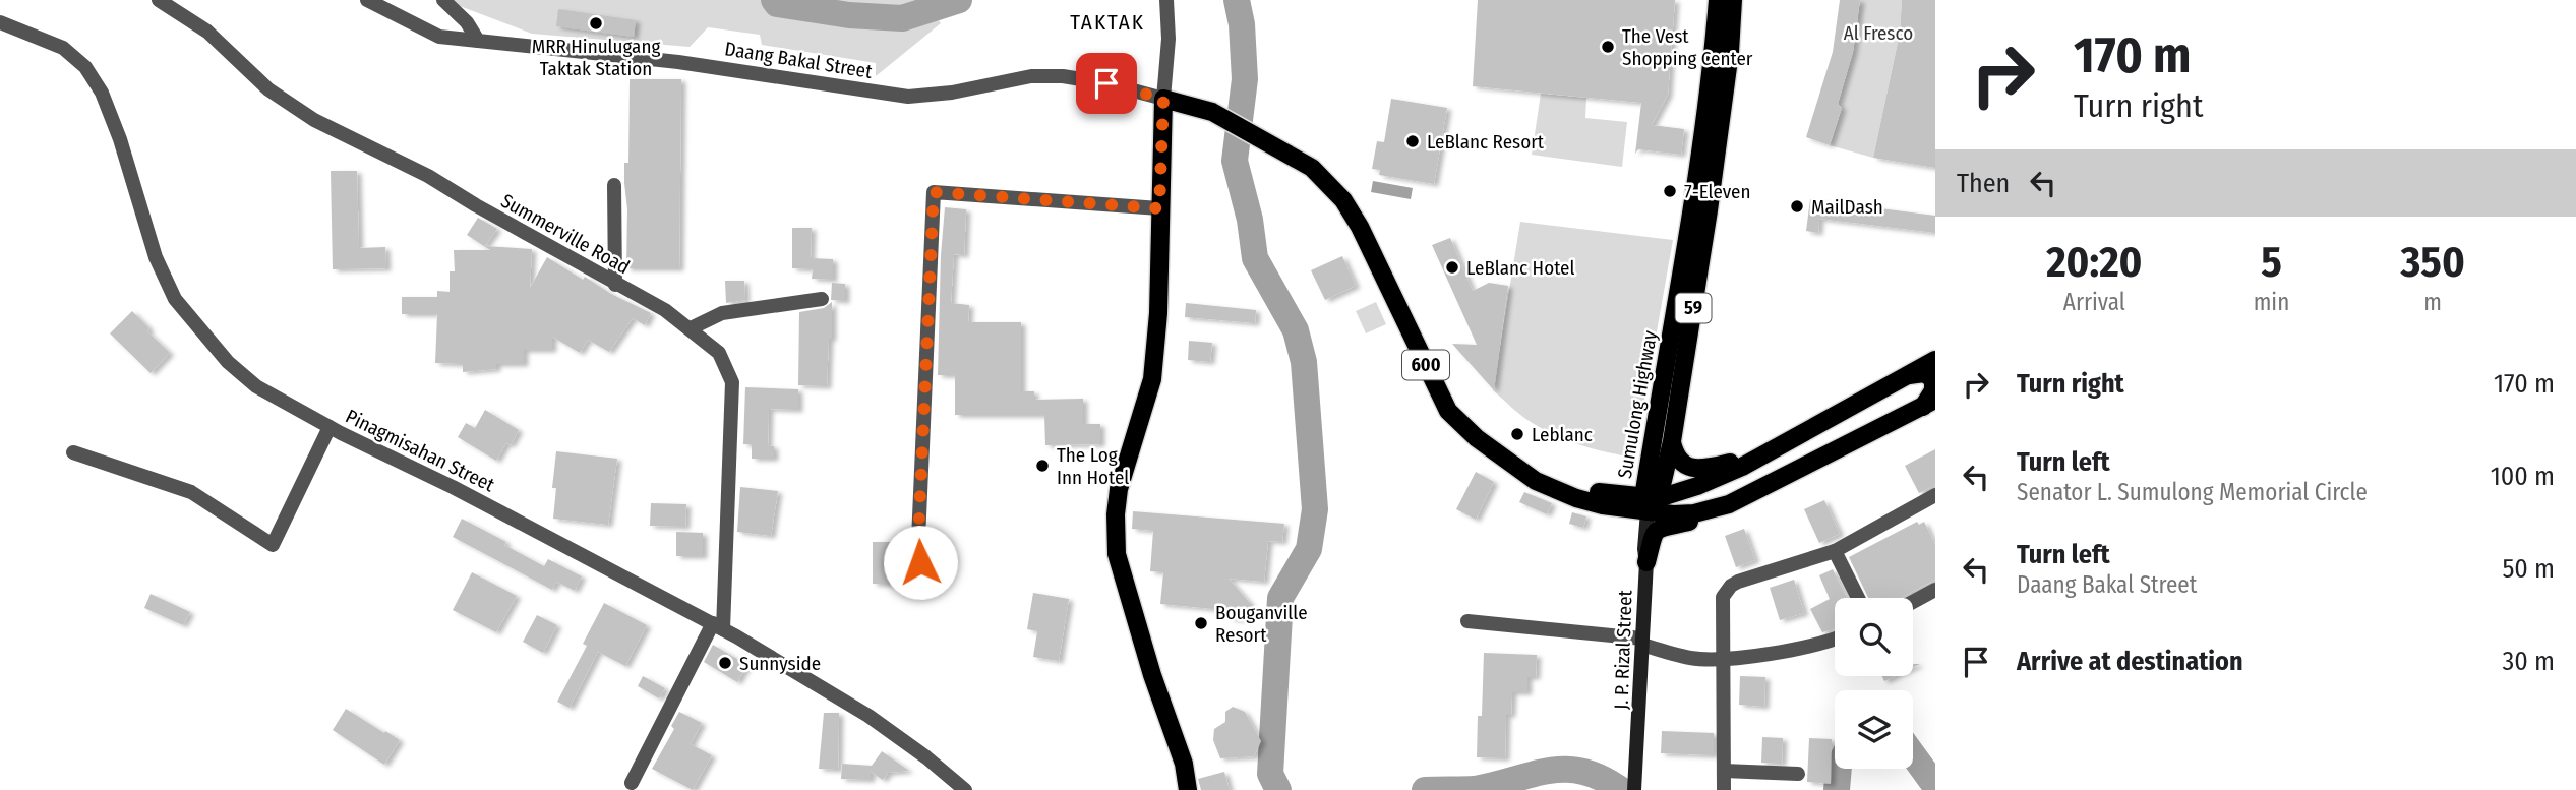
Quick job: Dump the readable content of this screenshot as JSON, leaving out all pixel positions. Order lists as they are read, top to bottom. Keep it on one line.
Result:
{"streets":{"main road":["59","600","Sumulong Highway","J. P. Rizal Street"],"street":["Daang Bakal Street","Summerville Road","Pinagmisahan Street"]},"crossings":[["Daang Bakal Street","600"],["Summerville Road","Pinagmisahan Street"],["600","Sumulong Highway"],["600","J. P. Rizal Street"],["Sumulong Highway","J. P. Rizal Street"]],"districts":["TAKTAK"],"parks":["Al Fresco"],"places":["MRR Hinulugang Taktak Station","The Vest Shopping Center","LeBlanc Resort","7-Eleven","MailDash","LeBlanc Hotel","Leblanc","The Log Inn Hotel","Bouganville Resort","Sunnyside"],"page":{"turn":["170 m","Turn right"],"then":"Then","eta":["20:20","Arrival","5","min","350","m"],"list":[{"name":"Turn right","value":"170 m"},{"name":"Turn left","note":"Senator L. Sumulong Memorial Circle","value":"100 m"},{"name":"Turn left","note":"Daang Bakal Street","value":"50 m"},{"name":"Arrive at destination","value":"30 m"}]}}
